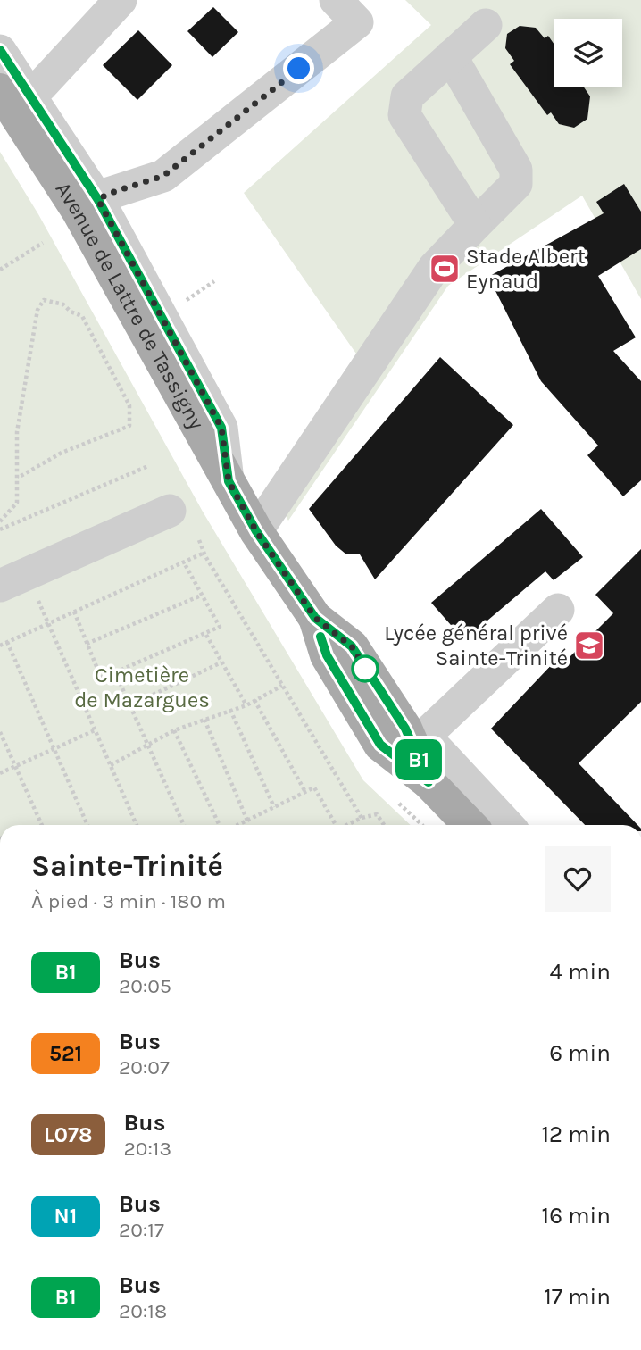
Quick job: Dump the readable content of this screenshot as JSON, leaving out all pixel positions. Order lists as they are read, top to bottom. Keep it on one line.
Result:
{"streets":{"main road":["Avenue de Lattre de Tassigny"]},"parks":["Cimetière de Mazargues"],"places":{"sports":["Stade Albert Eynaud"],"school or university":["Lycée général privé Sainte-Trinité"]},"lines":["bus line B1"],"page":{"on_map":"B1","heading":["Sainte-Trinité","À pied · 3 min · 180 m"],"list":[{"mark":"B1","name":"Bus","note":"20:05","value":"4 min"},{"mark":"521","name":"Bus","note":"20:07","value":"6 min"},{"mark":"L078","name":"Bus","note":"20:13","value":"12 min"},{"mark":"N1","name":"Bus","note":"20:17","value":"16 min"},{"mark":"B1","name":"Bus","note":"20:18","value":"17 min"}]}}
